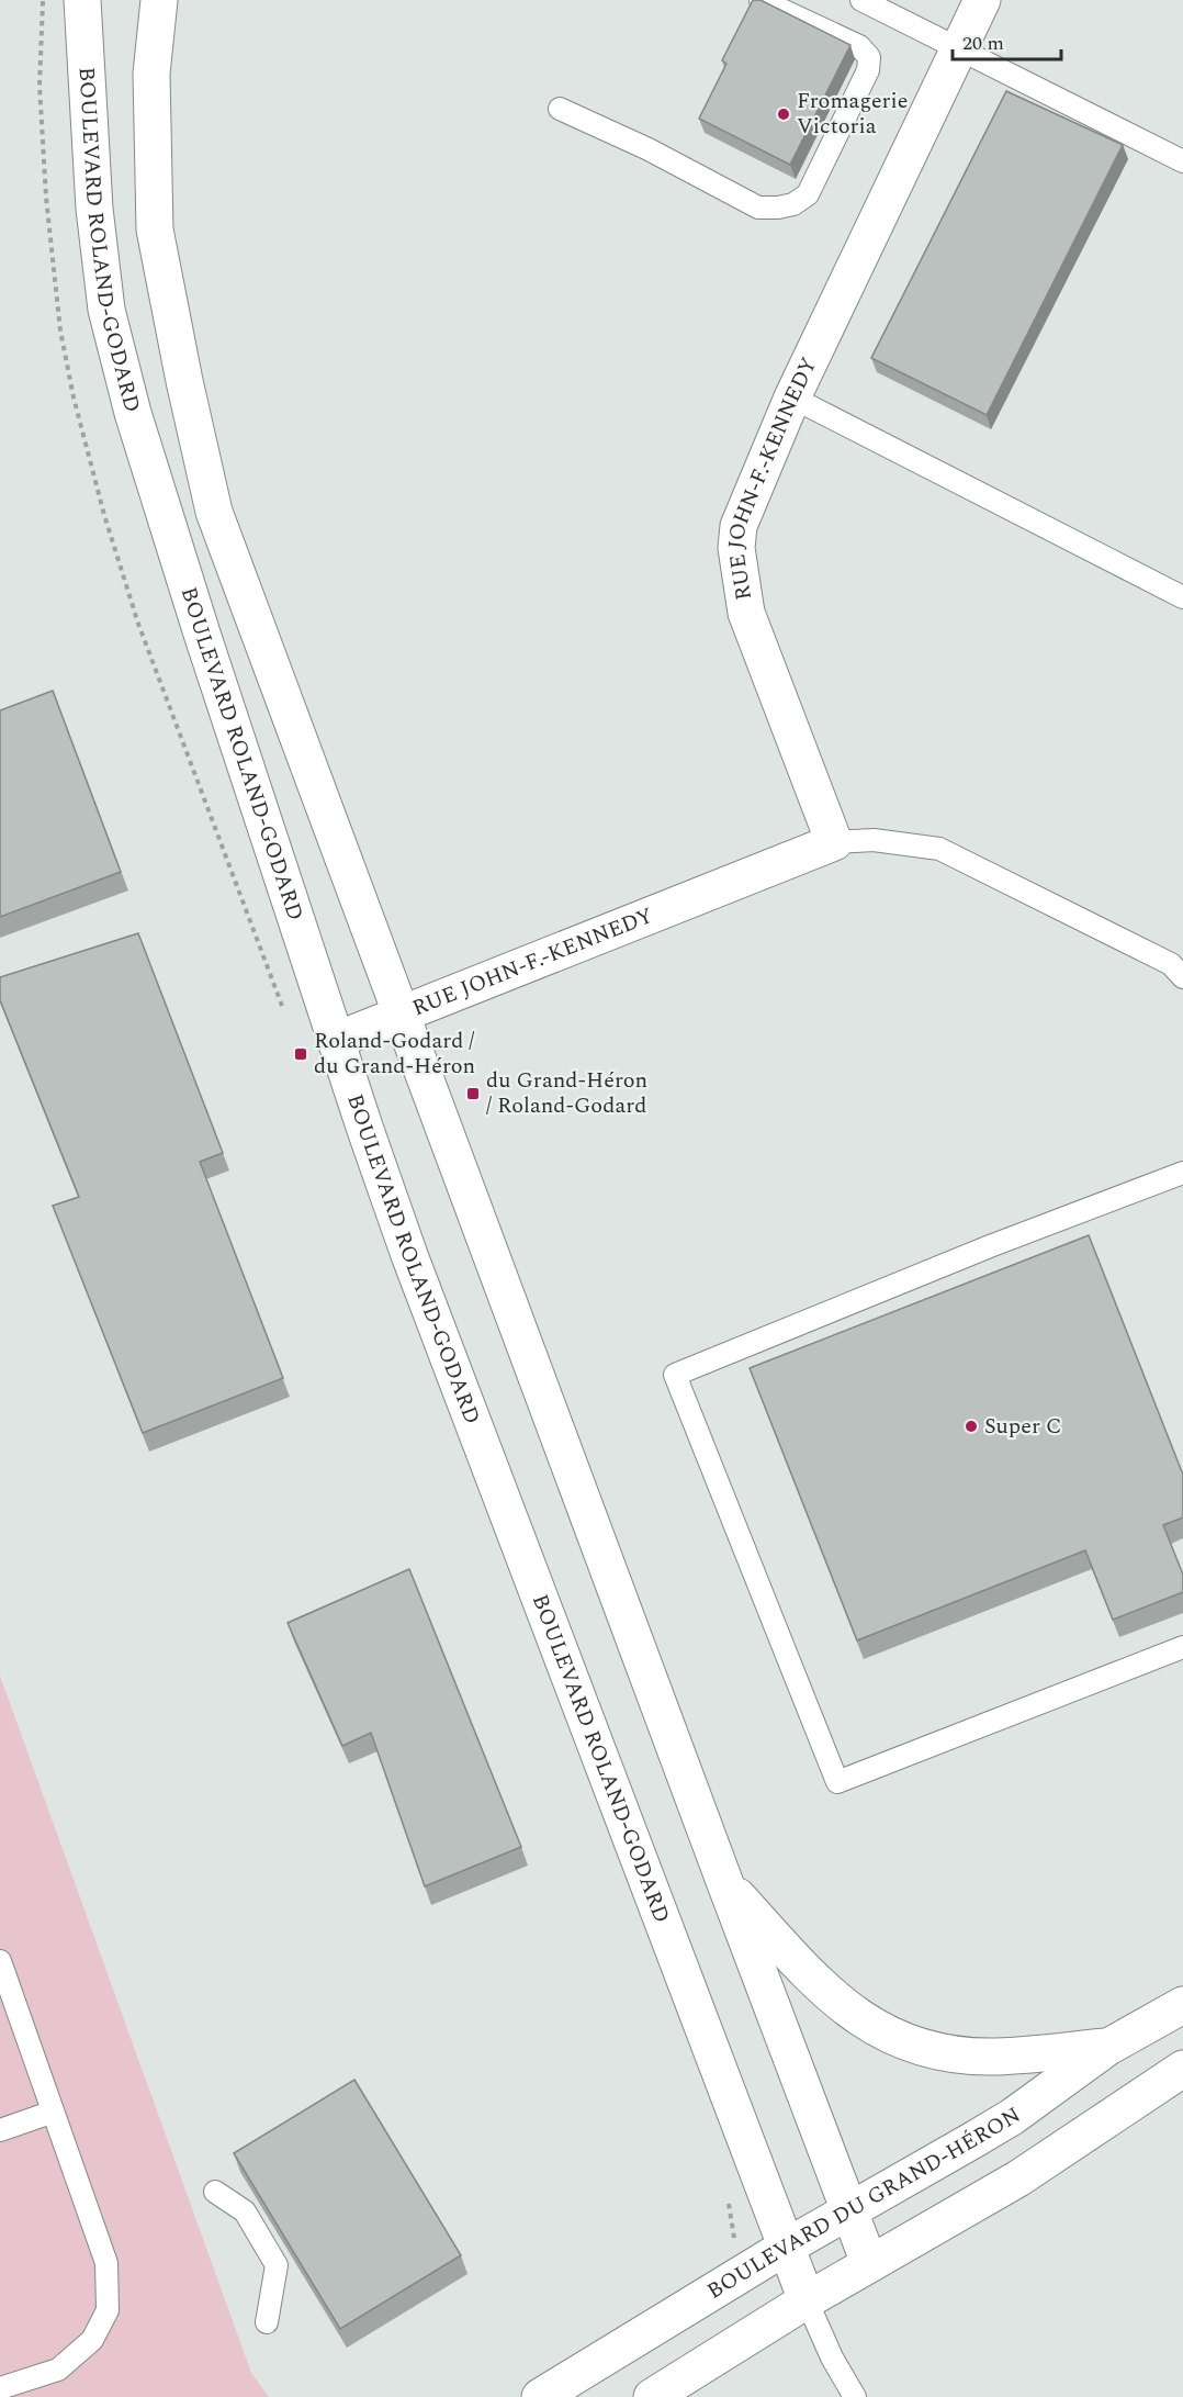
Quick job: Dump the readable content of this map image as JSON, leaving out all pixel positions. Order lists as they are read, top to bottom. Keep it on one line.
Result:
{"streets":{"street":["BOULEVARD ROLAND-GODARD","RUE JOHN-F.-KENNEDY","BOULEVARD DU GRAND-HÉRON"]},"crossings":[["BOULEVARD ROLAND-GODARD","RUE JOHN-F.-KENNEDY"],["BOULEVARD ROLAND-GODARD","BOULEVARD DU GRAND-HÉRON"]],"places":{"other":["Fromagerie Victoria","Super C"],"transit":["Roland-Godard / du Grand-Héron","du Grand-Héron / Roland-Godard"]},"scale_bar":"20 m"}
